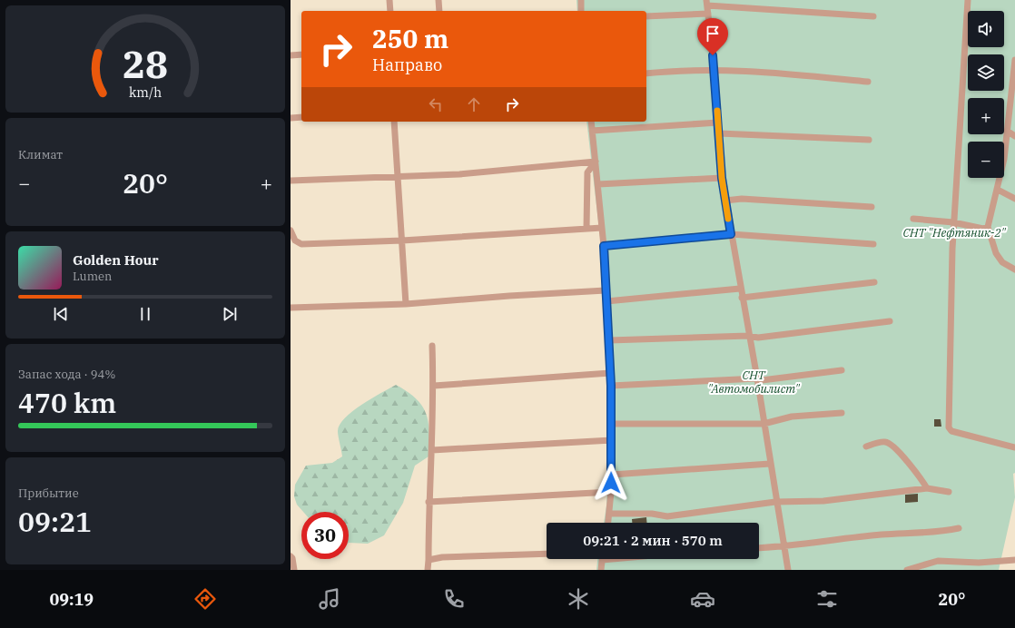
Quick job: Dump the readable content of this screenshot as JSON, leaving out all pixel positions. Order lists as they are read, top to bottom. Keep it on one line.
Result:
{"parks":["СНТ \"Нефтяник-2\"","СНТ \"Автомобилист\""],"page":{"map_buttons":["+","−"],"turn":["250 m","Направо"],"tile":["Климат",["Запас хода · 94%","470 km"],["Прибытие","09:21"]],"heat":["−","20°","+"],"song":["Golden Hour","Lumen"],"limit":"30","trip":"09:21 · 2 мин · 570 m","tabs":["09:19","20°"],"gauge":["28","km/h"]}}
